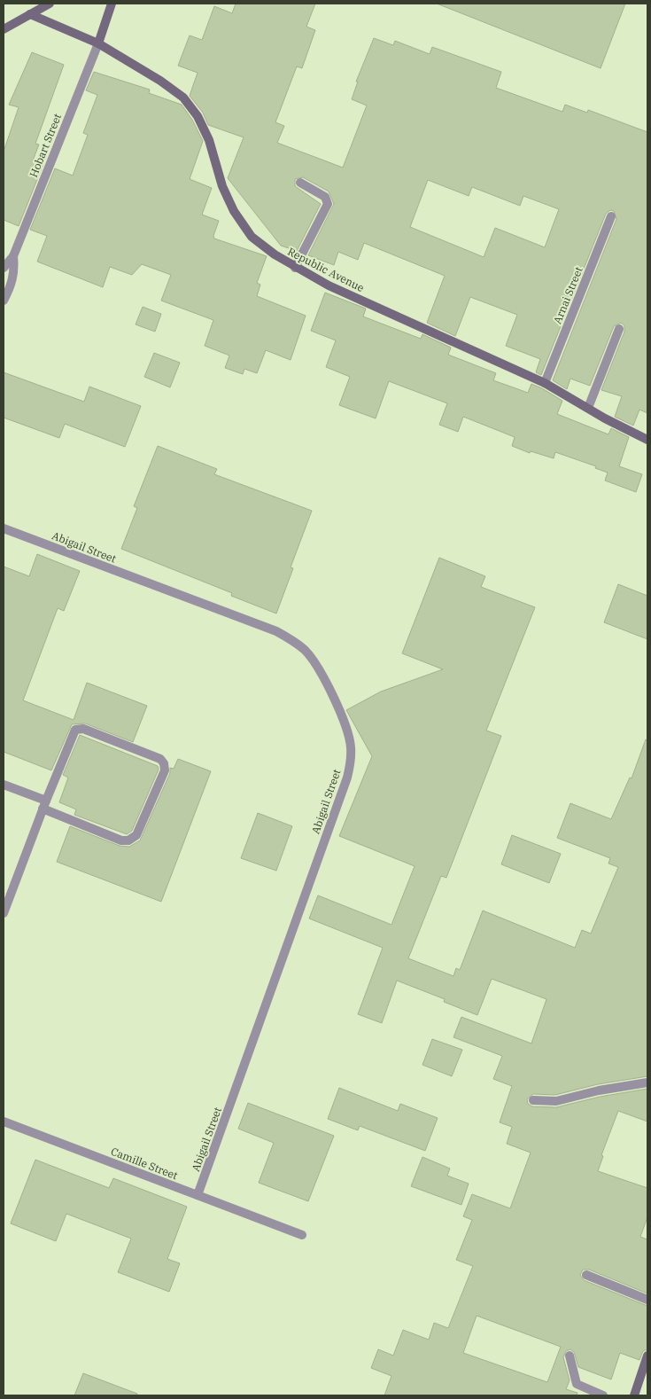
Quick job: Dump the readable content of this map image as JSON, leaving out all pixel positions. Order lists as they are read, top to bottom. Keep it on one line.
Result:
{"streets":{"main road":["Republic Avenue"],"street":["Hobart Street","Arnai Street","Abigail Street","Camille Street"]},"crossings":[["Hobart Street","Republic Avenue"],["Republic Avenue","Arnai Street"],["Abigail Street","Camille Street"]]}
